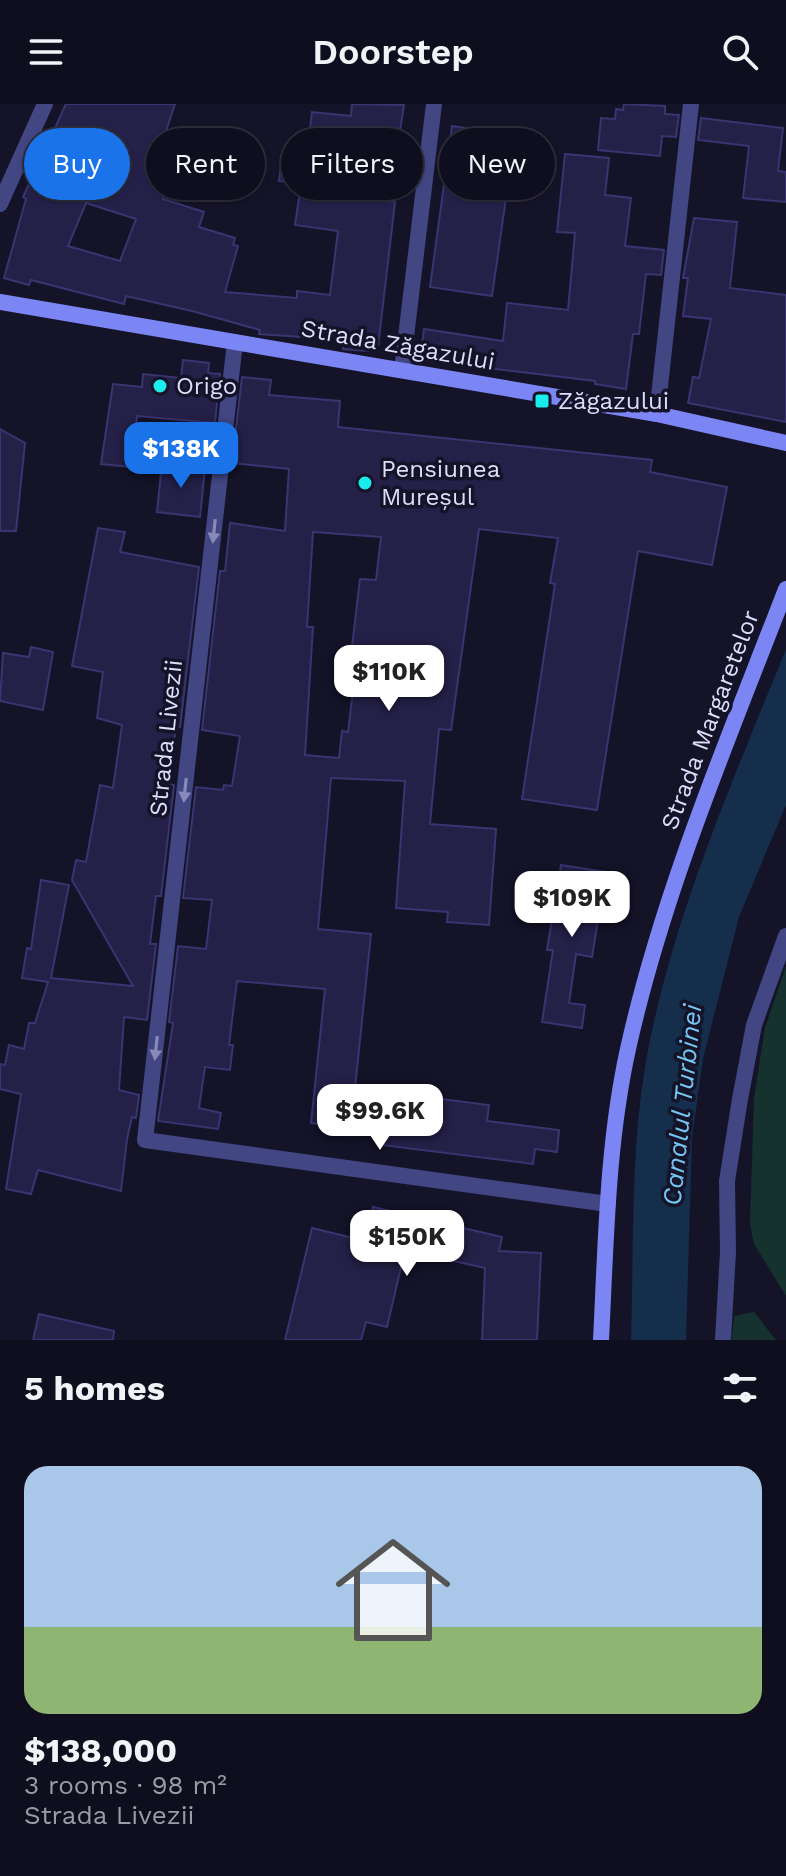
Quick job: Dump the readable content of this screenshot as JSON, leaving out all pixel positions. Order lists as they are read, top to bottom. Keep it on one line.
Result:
{"streets":{"street":["Strada Zăgazului","Strada Margaretelor","Strada Livezii"]},"crossings":[["Strada Zăgazului","Strada Livezii"],["Strada Margaretelor","Strada Livezii"]],"water":["Canalul Turbinei"],"places":{"other":["Origo","Pensiunea Mureșul"],"transit":["Zăgazului"]},"page":{"header":"Doorstep","chip":["Buy","Rent","Filters","New"],"price":["$138K","$110K","$109K","$99.6K","$150K"],"heading":"5 homes","list":[{"name":"$138,000","note":"3 rooms · 98 m² · Strada Livezii"}]}}
